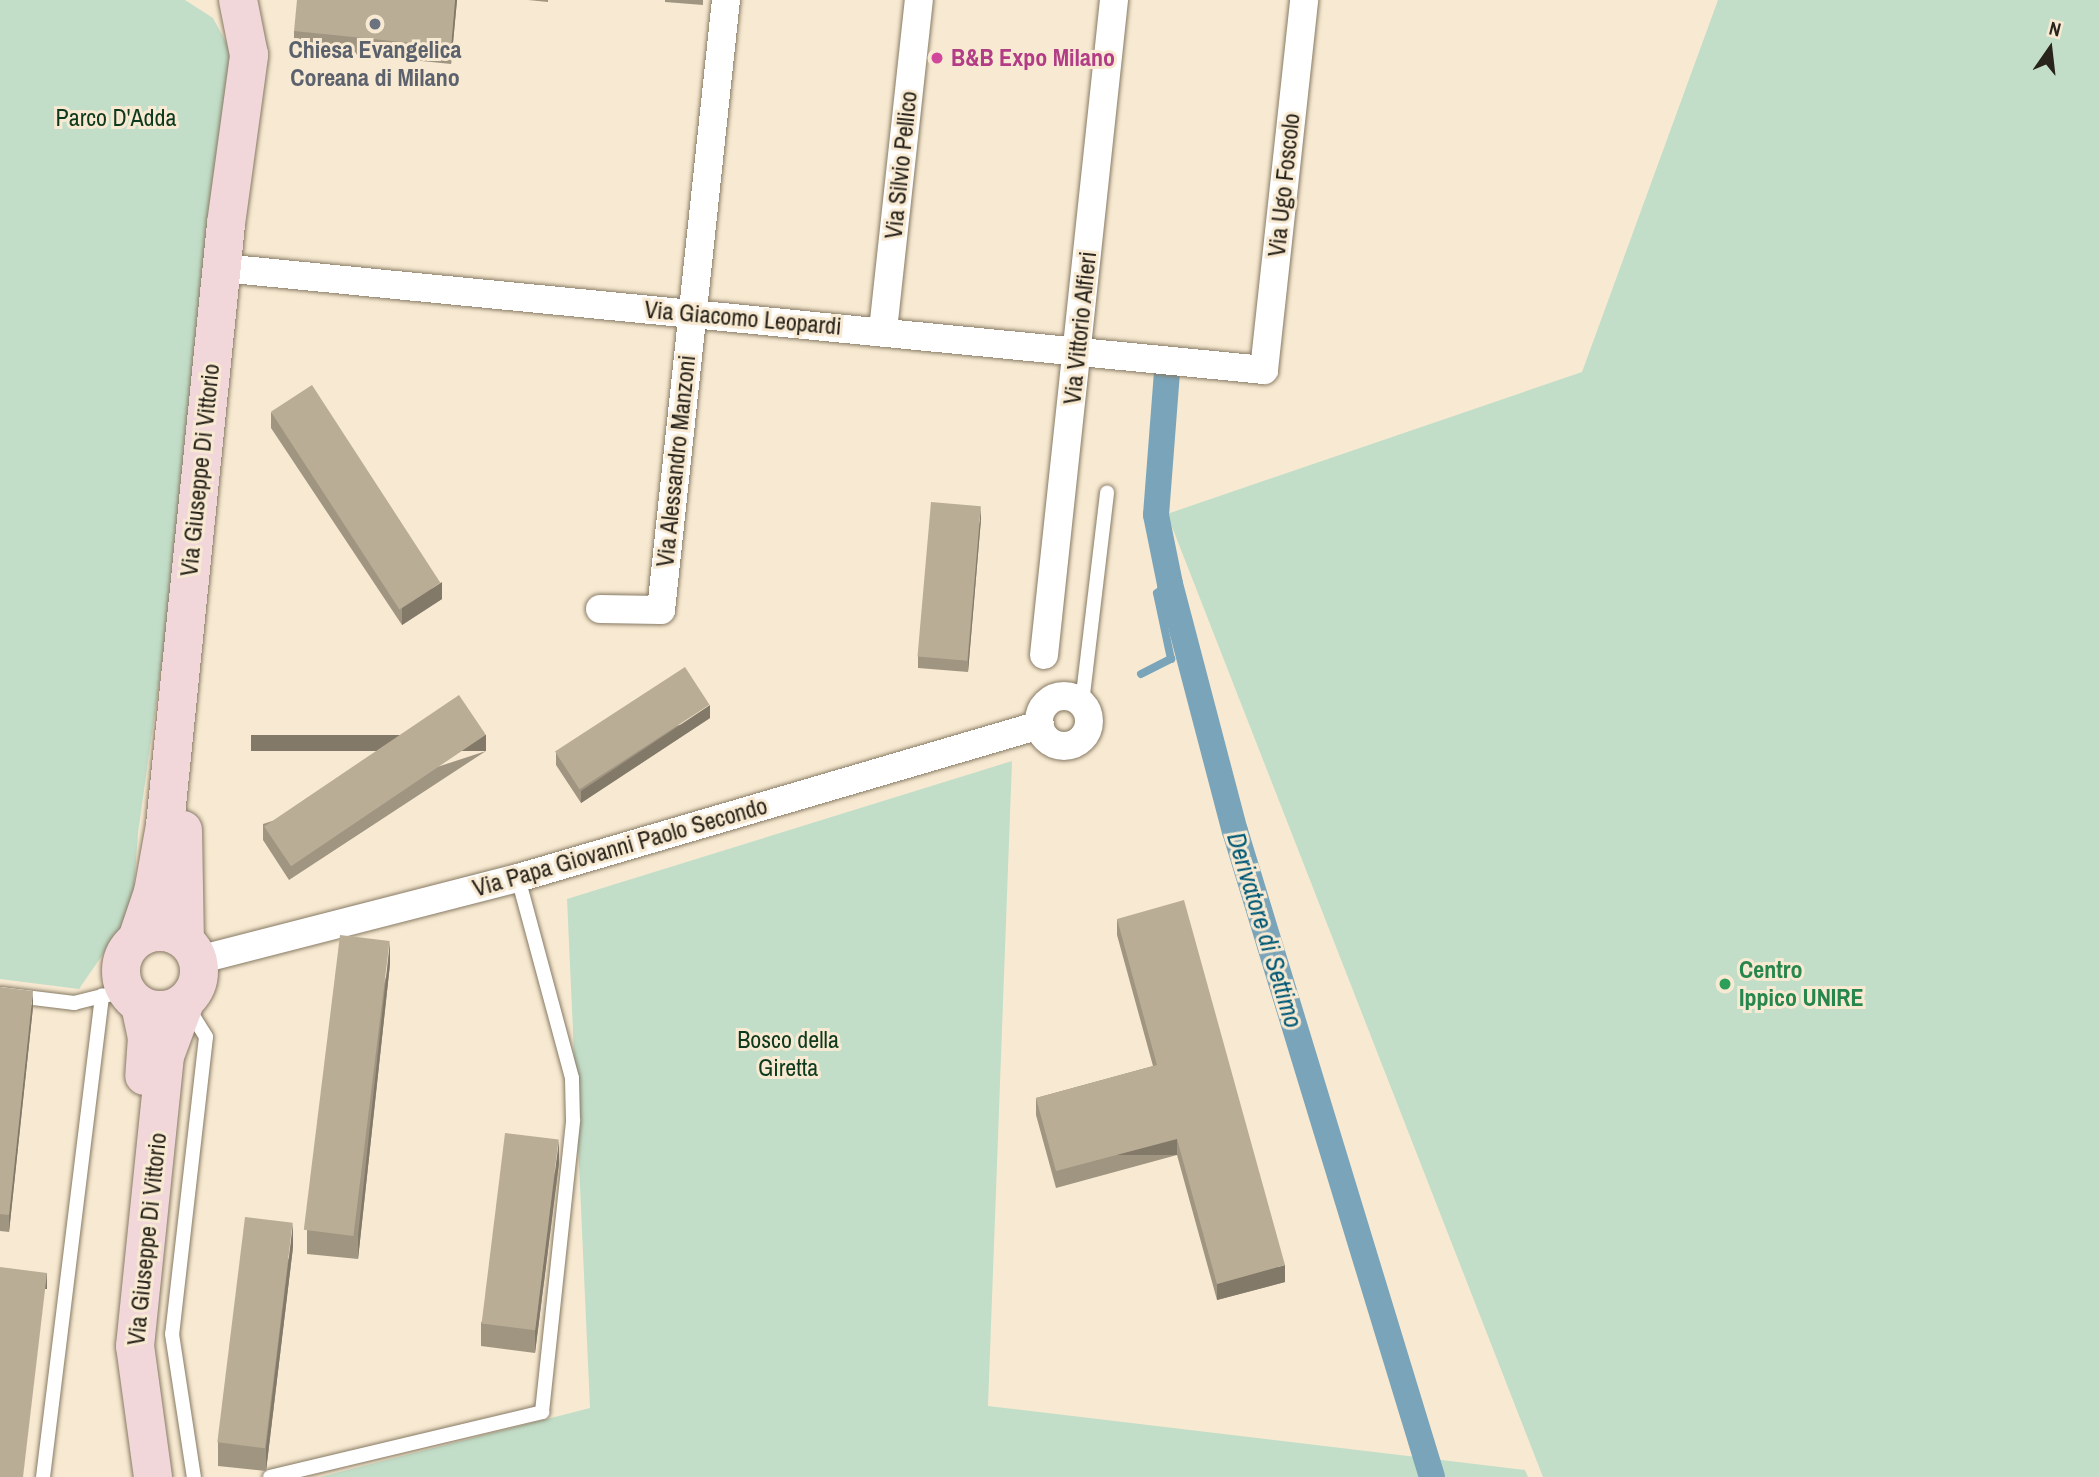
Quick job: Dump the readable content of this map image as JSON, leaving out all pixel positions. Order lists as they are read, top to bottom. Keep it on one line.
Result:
{"streets":{"street":["Via Silvio Pellico","Via Ugo Foscolo","Via Giacomo Leopardi","Via Vittorio Alfieri","Via Alessandro Manzoni","Via Giuseppe Di Vittorio","Via Papa Giovanni Paolo Secondo"]},"crossings":[["Via Silvio Pellico","Via Giacomo Leopardi"],["Via Ugo Foscolo","Via Giacomo Leopardi"],["Via Giacomo Leopardi","Via Vittorio Alfieri"],["Via Giacomo Leopardi","Via Alessandro Manzoni"],["Via Giacomo Leopardi","Via Giuseppe Di Vittorio"],["Via Giuseppe Di Vittorio","Via Papa Giovanni Paolo Secondo"]],"water":["Derivatore di Settimo"],"parks":["Parco D'Adda","Bosco della Giretta"],"places":["Chiesa Evangelica Coreana di Milano","B&B Expo Milano","Centro Ippico UNIRE"],"north":"top"}
